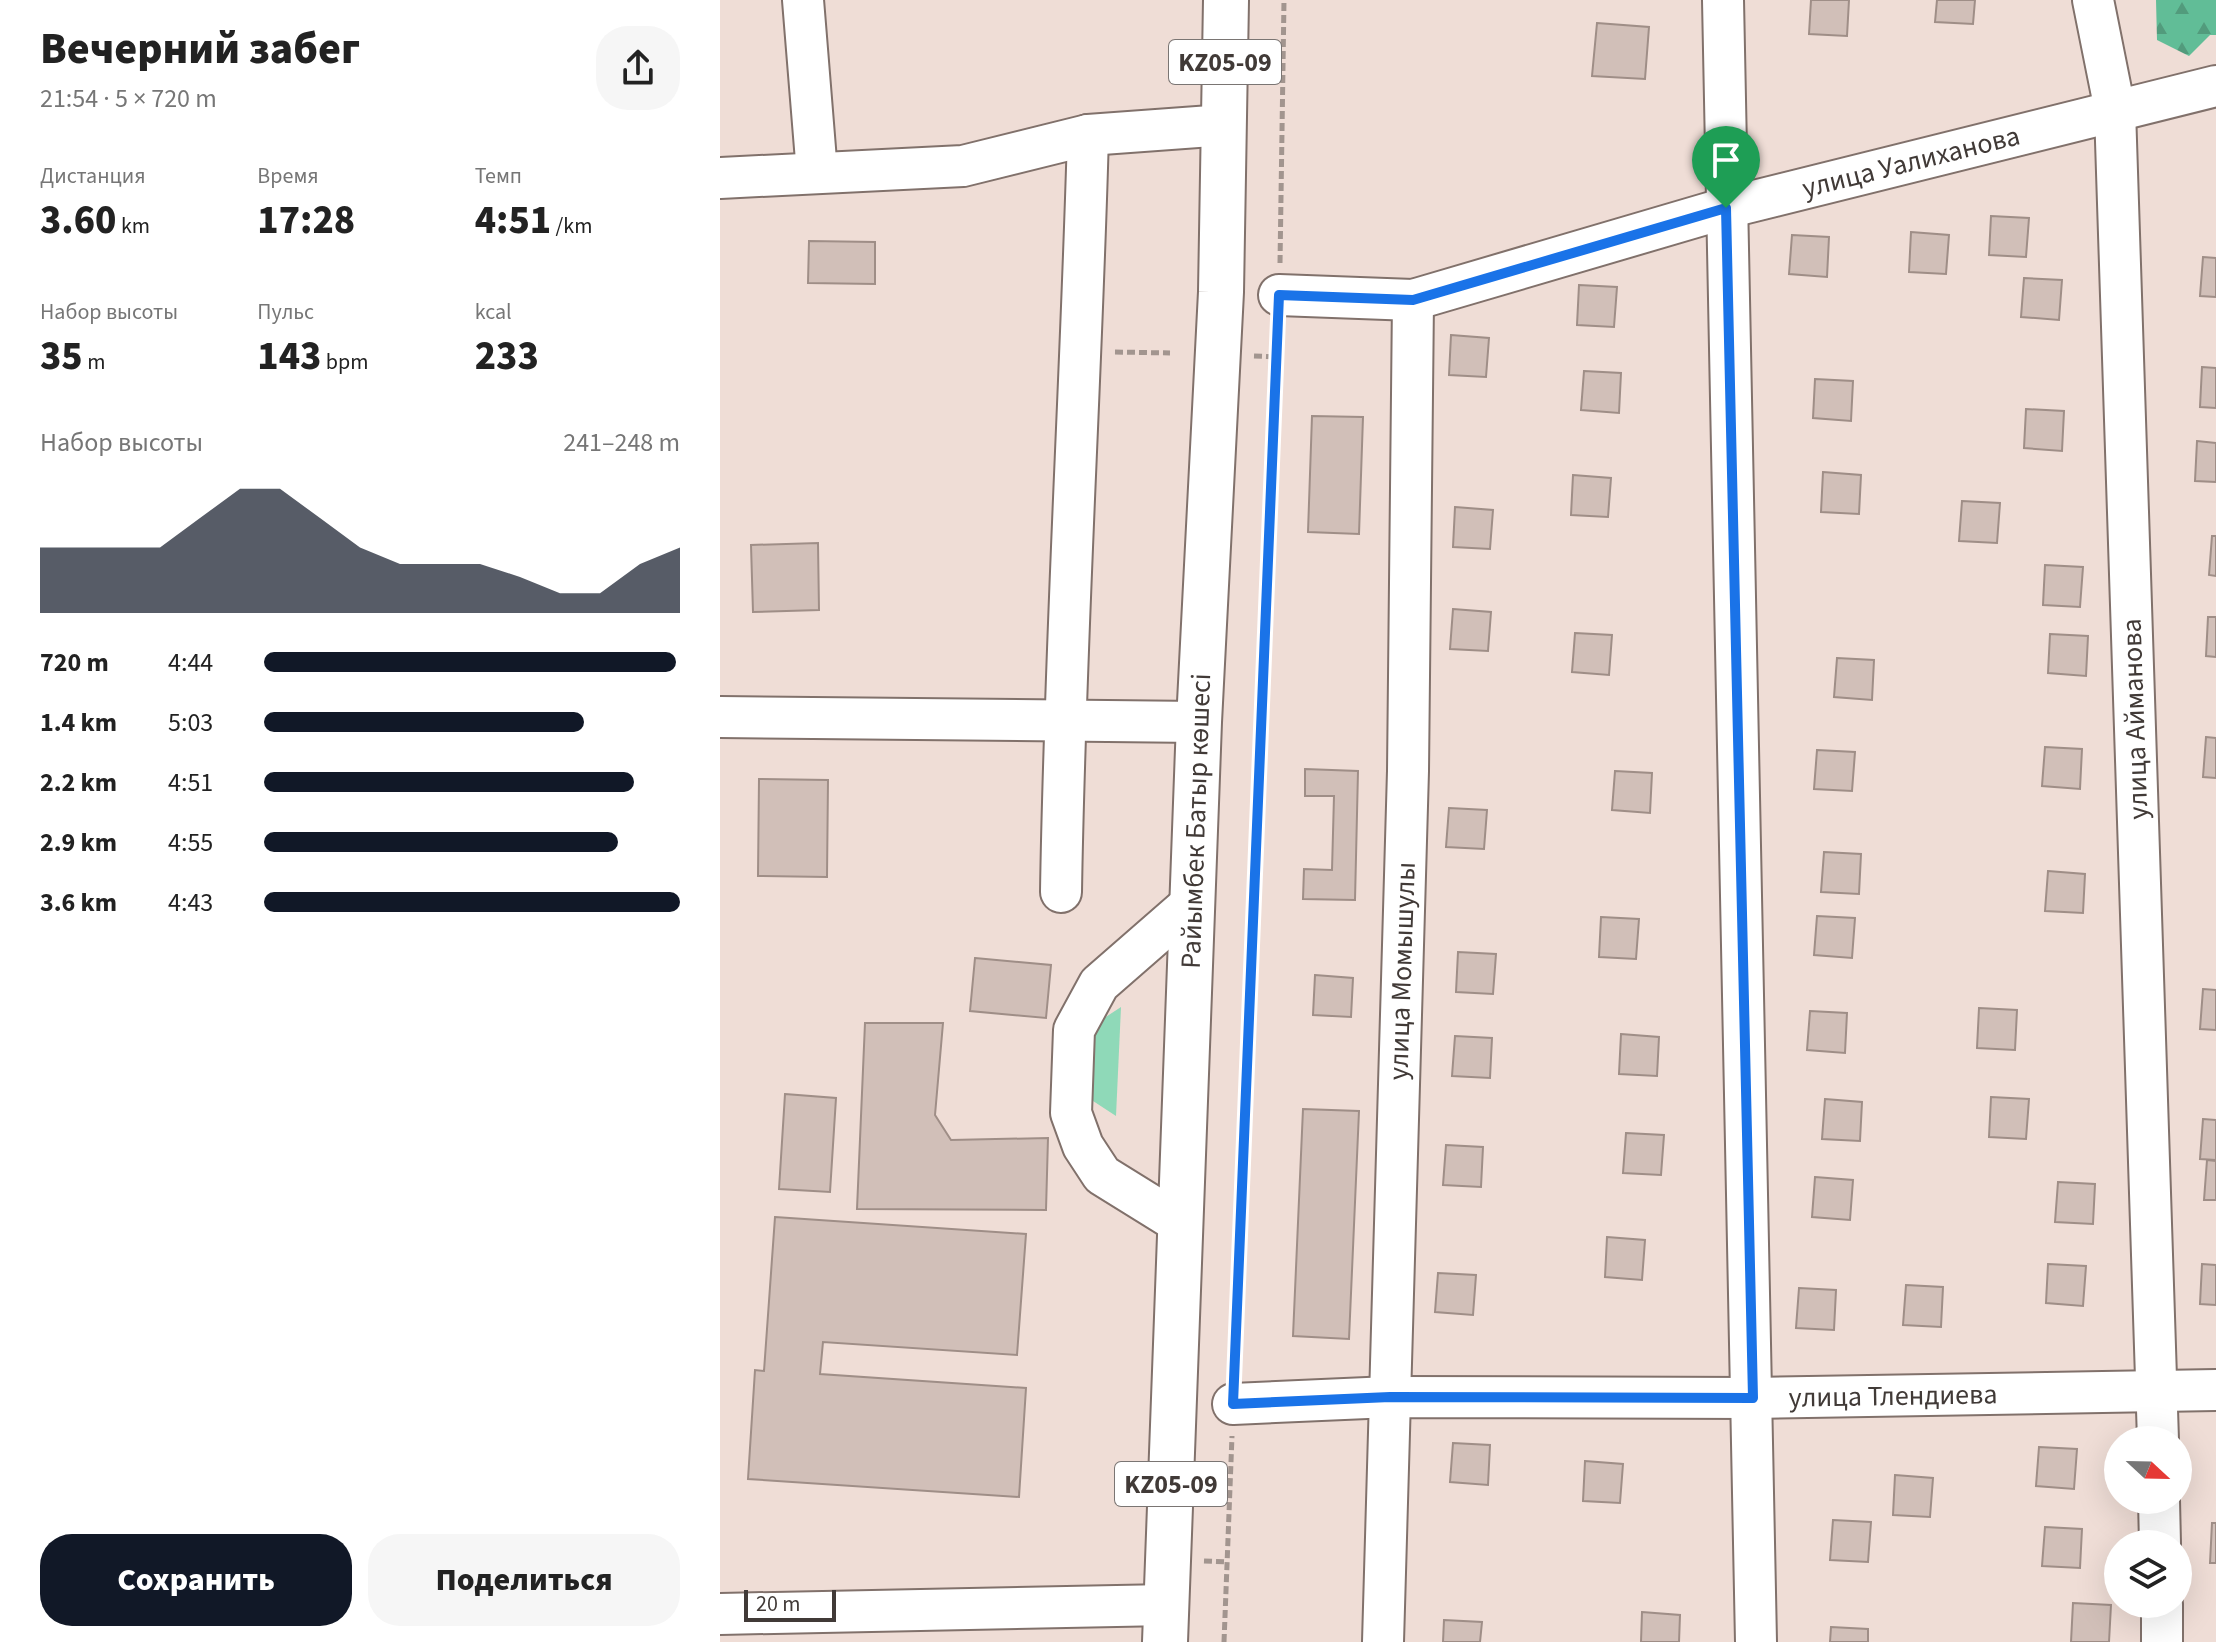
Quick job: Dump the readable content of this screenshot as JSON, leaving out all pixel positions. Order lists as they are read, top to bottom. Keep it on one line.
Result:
{"streets":{"main road":["KZ05-09","Райымбек Батыр көшесі"],"street":["улица Уалиханова","улица Айманова","улица Момышулы","улица Тлендиева"]},"crossings":[["улица Уалиханова","улица Айманова"],["улица Уалиханова","улица Момышулы"],["улица Айманова","улица Тлендиева"],["улица Момышулы","улица Тлендиева"]],"scale_bar":"20 m","north":"right","page":{"heading":["Вечерний забег","21:54 · 5 × 720 m"],"stats":[["Дистанция","3.60 km"],["Время","17:28"],["Темп","4:51 /km"],["Набор высоты","35 m"],["Пульс","143 bpm"],["kcal","233"]],"chart":["Набор высоты","241–248 m"],"list":[{"name":"720 m","note":"4:44"},{"name":"1.4 km","note":"5:03"},{"name":"2.2 km","note":"4:51"},{"name":"2.9 km","note":"4:55"},{"name":"3.6 km","note":"4:43"}],"buttons":["Сохранить","Поделиться"],"scale":"20 m"}}
